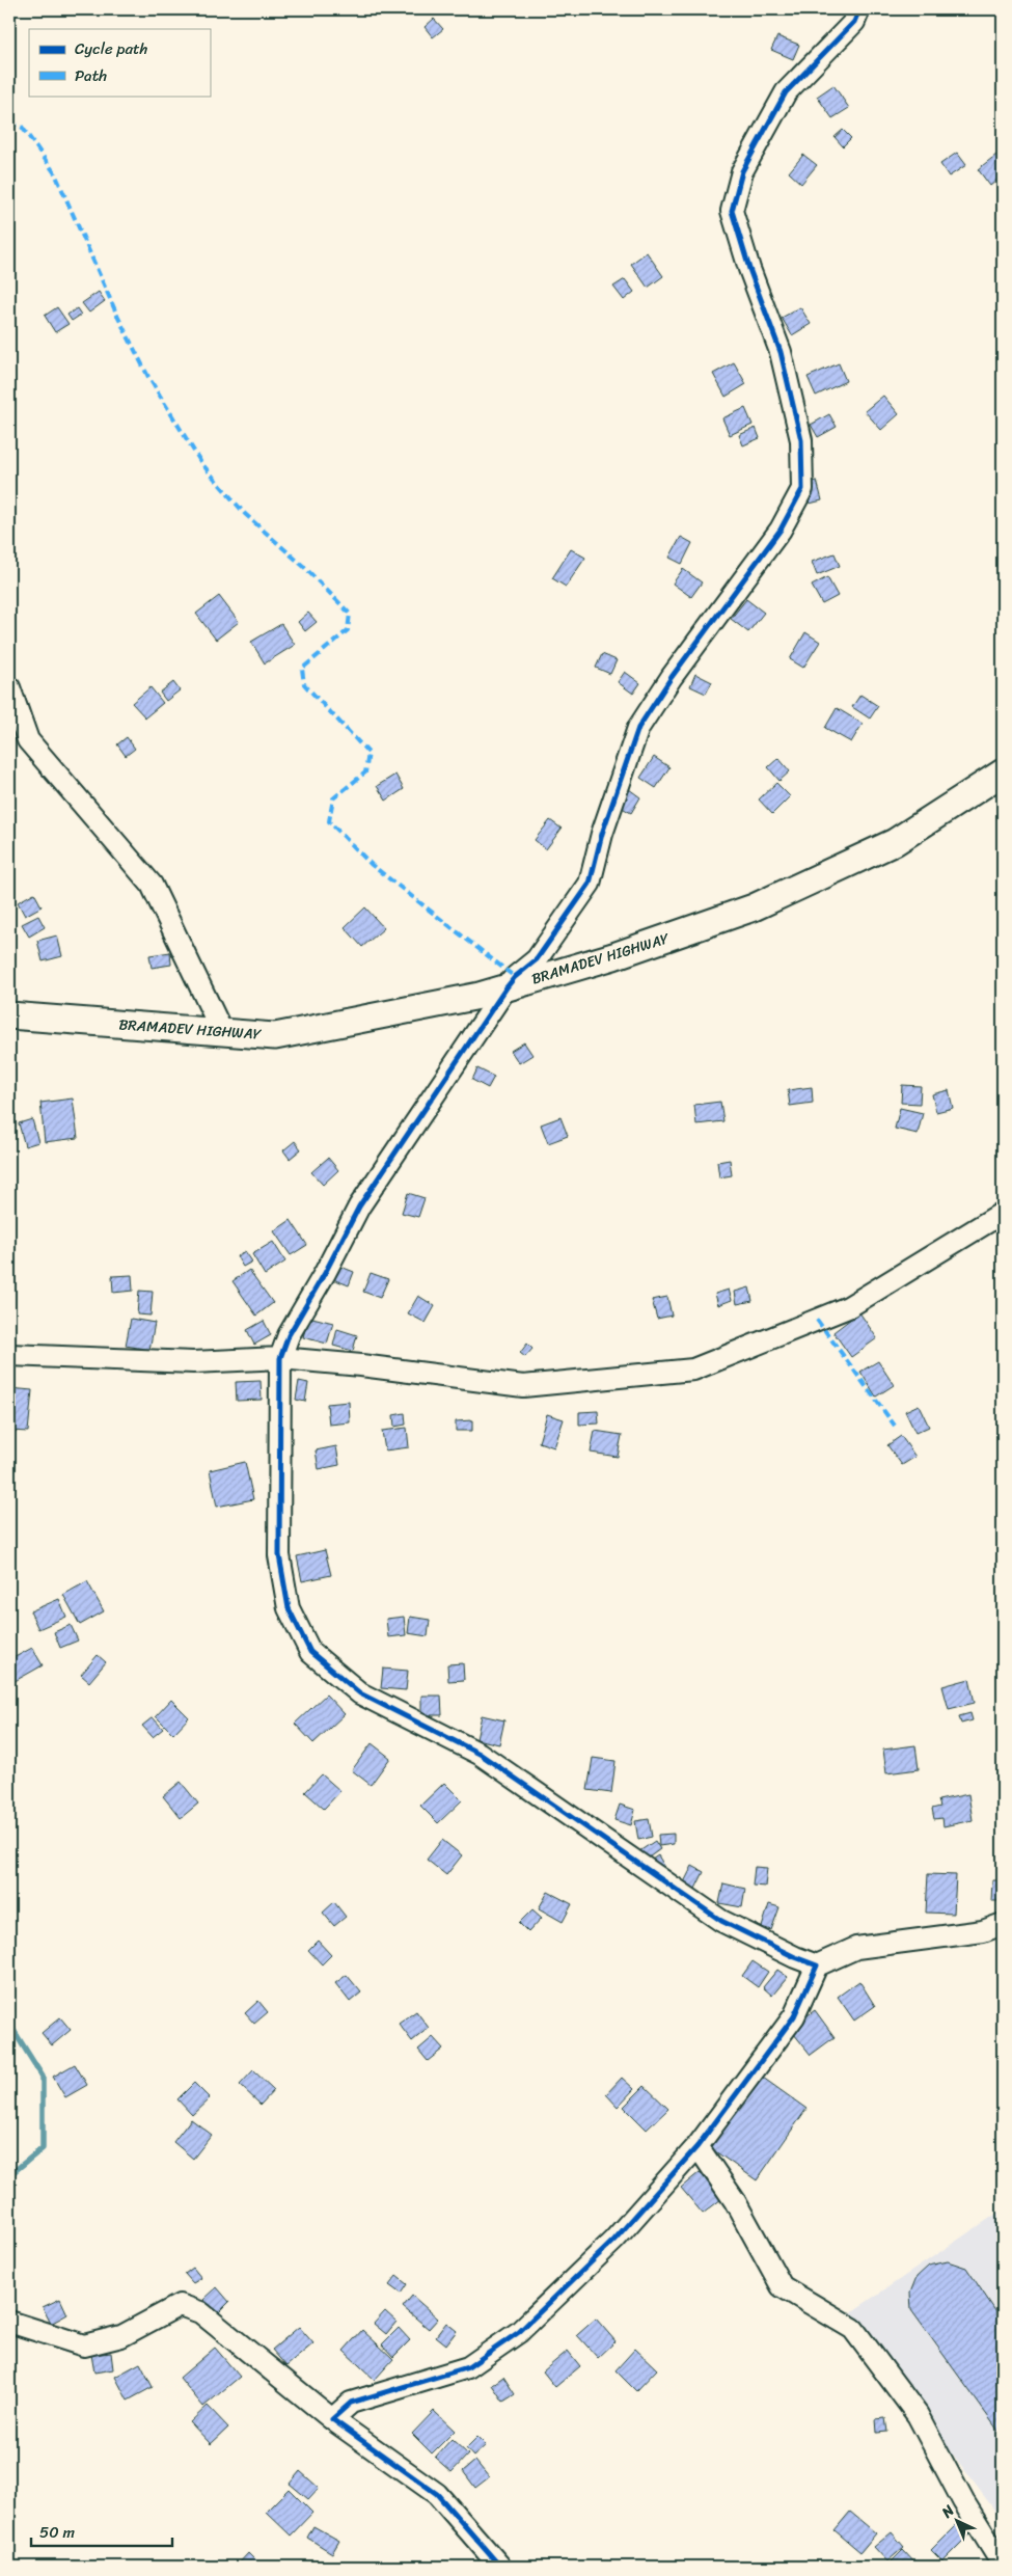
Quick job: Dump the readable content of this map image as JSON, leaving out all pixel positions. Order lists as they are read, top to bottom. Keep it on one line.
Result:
{"streets":{"street":["BRAMADEV HIGHWAY"]},"legend":["Cycle path","Path"],"scale_bar":"50 m","north":"top left"}
